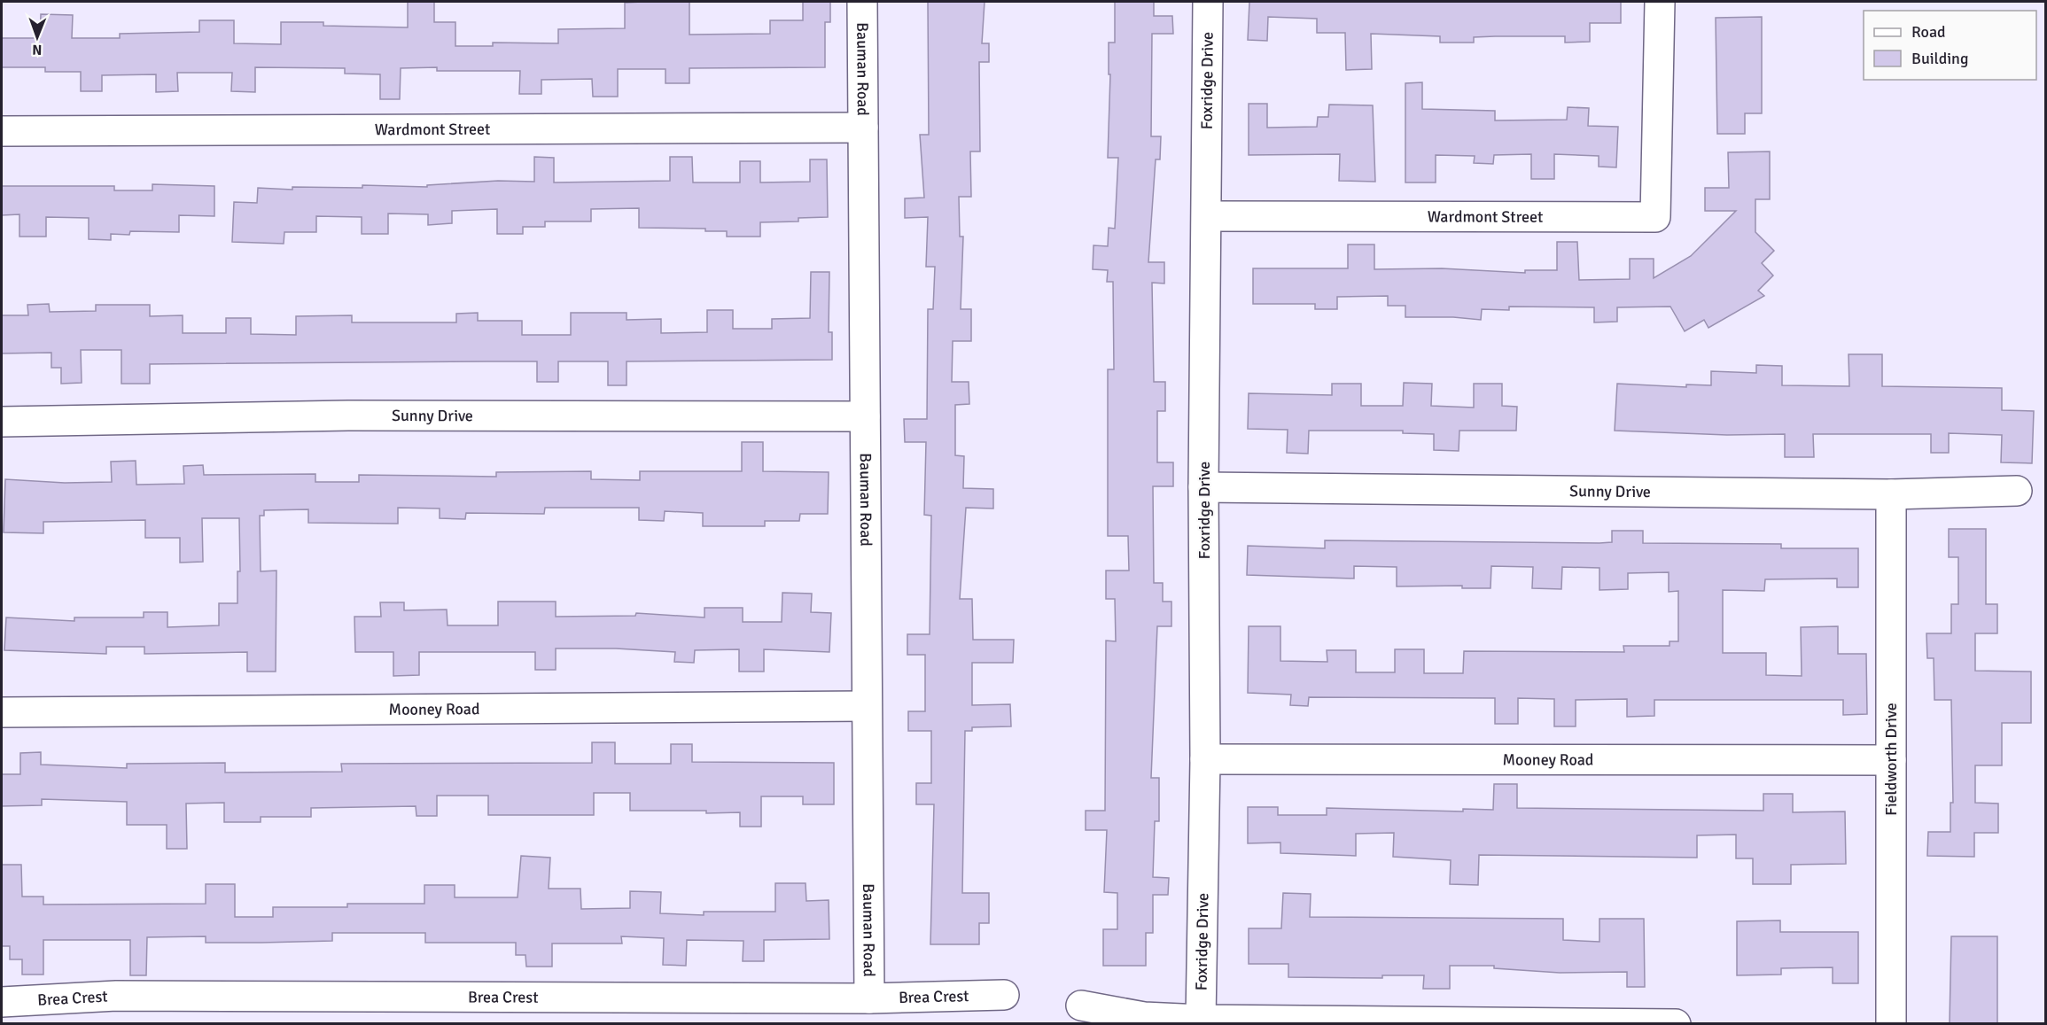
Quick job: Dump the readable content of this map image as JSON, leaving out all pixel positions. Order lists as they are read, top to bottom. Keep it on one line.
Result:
{"streets":{"street":["Bauman Road","Foxridge Drive","Wardmont Street","Sunny Drive","Mooney Road","Fieldworth Drive","Brea Crest"]},"crossings":[["Bauman Road","Wardmont Street"],["Bauman Road","Sunny Drive"],["Bauman Road","Mooney Road"],["Bauman Road","Brea Crest"],["Foxridge Drive","Wardmont Street"],["Foxridge Drive","Sunny Drive"],["Foxridge Drive","Mooney Road"],["Sunny Drive","Fieldworth Drive"],["Mooney Road","Fieldworth Drive"]],"legend":["Road","Building"],"north":"bottom"}
